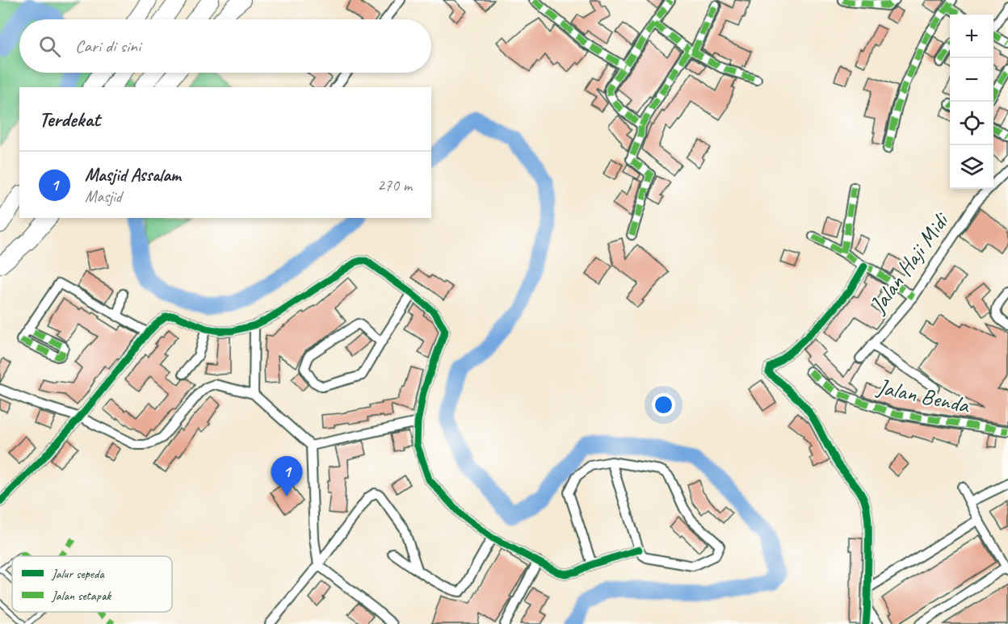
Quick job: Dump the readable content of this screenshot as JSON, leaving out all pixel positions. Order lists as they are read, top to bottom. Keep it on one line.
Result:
{"streets":{"street":["Jalan Haji Midi","Jalan Benda"]},"legend":["Jalur sepeda","Jalan setapak"],"page":{"map_buttons":["+","−"],"search":"Cari di sini","heading":"Terdekat","list":[{"mark":"1","name":"Masjid Assalam","note":"Masjid","value":"270 m"}],"pins":"1"}}
